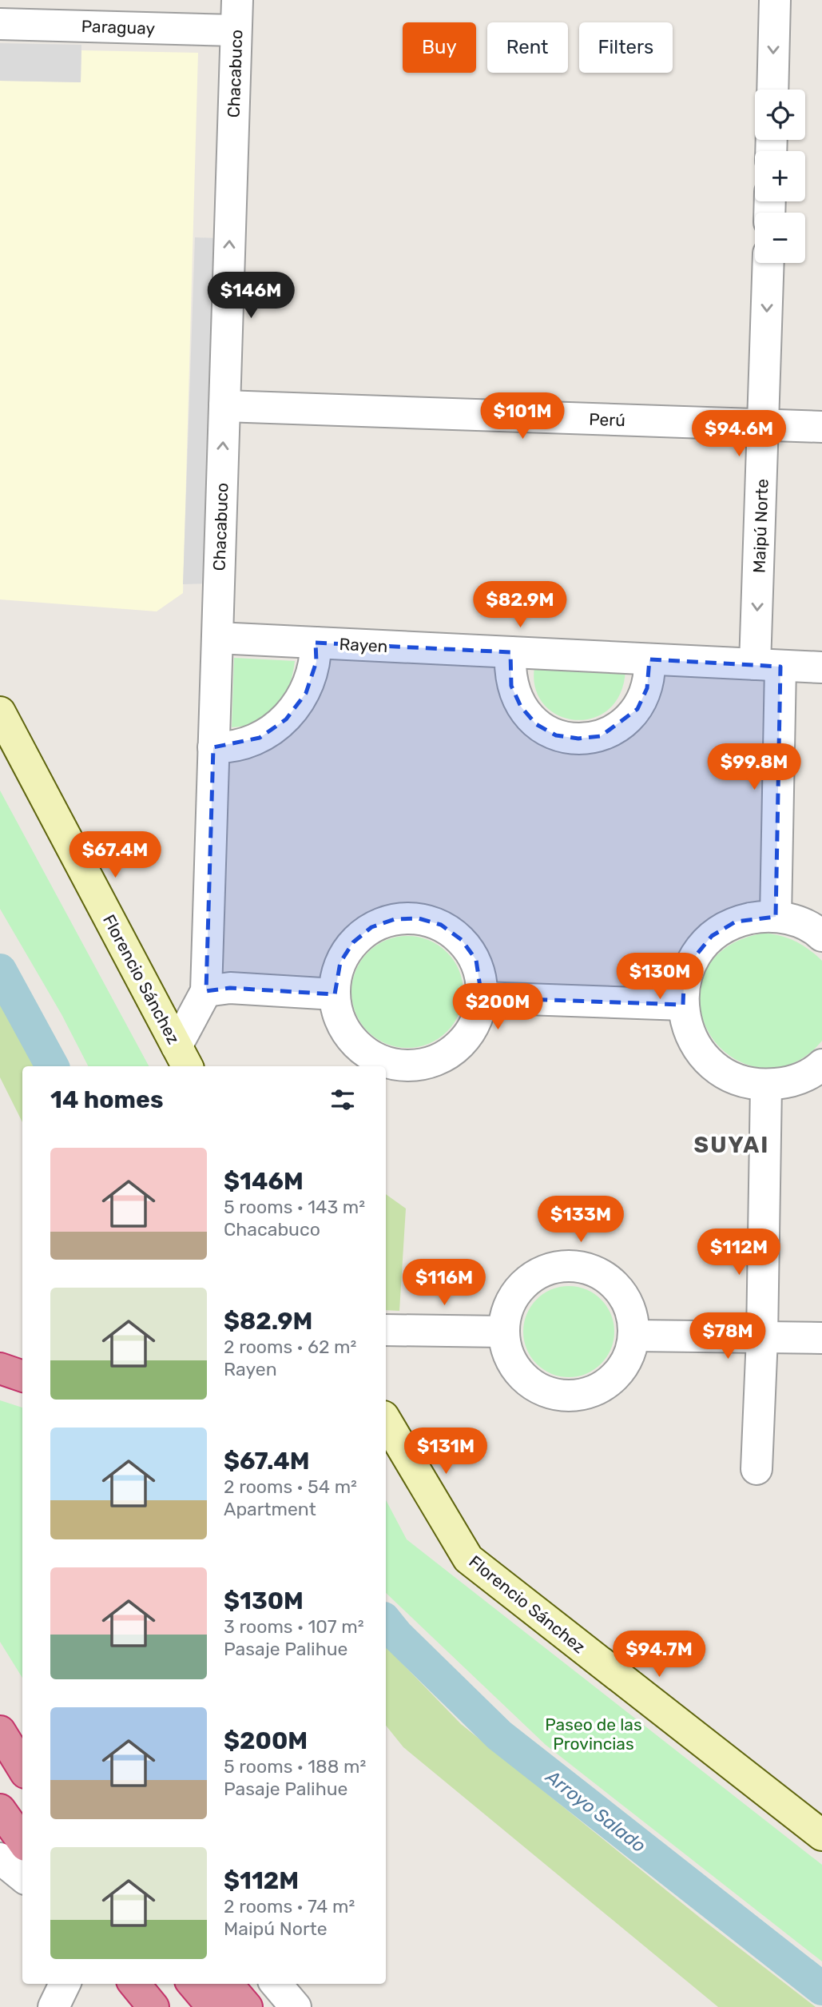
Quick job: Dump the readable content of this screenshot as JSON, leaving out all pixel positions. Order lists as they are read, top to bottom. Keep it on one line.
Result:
{"streets":{"street":["Paraguay","Chacabuco","Perú","Maipú Norte","Rayen","Florencio Sánchez"]},"crossings":[["Paraguay","Chacabuco"],["Chacabuco","Perú"],["Chacabuco","Rayen"],["Chacabuco","Florencio Sánchez"],["Perú","Maipú Norte"],["Maipú Norte","Rayen"]],"one_way":["Chacabuco","Maipú Norte"],"districts":["SUYAI"],"water":["Arroyo Salado"],"parks":["Paseo de las Provincias"],"page":{"chip":["Buy","Rent","Filters"],"map_buttons":["+","−"],"price":["$146M","$101M","$94.6M","$82.9M","$99.8M","$67.4M","$130M","$200M","$133M","$112M","$116M","$78M","$131M","$94.7M"],"heading":"14 homes","list":[{"name":"$146M","note":"5 rooms · 143 m² · Chacabuco"},{"name":"$82.9M","note":"2 rooms · 62 m² · Rayen"},{"name":"$67.4M","note":"2 rooms · 54 m² · Apartment"},{"name":"$130M","note":"3 rooms · 107 m² · Pasaje Palihue"},{"name":"$200M","note":"5 rooms · 188 m² · Pasaje Palihue"},{"name":"$112M","note":"2 rooms · 74 m² · Maipú Norte"}]}}
